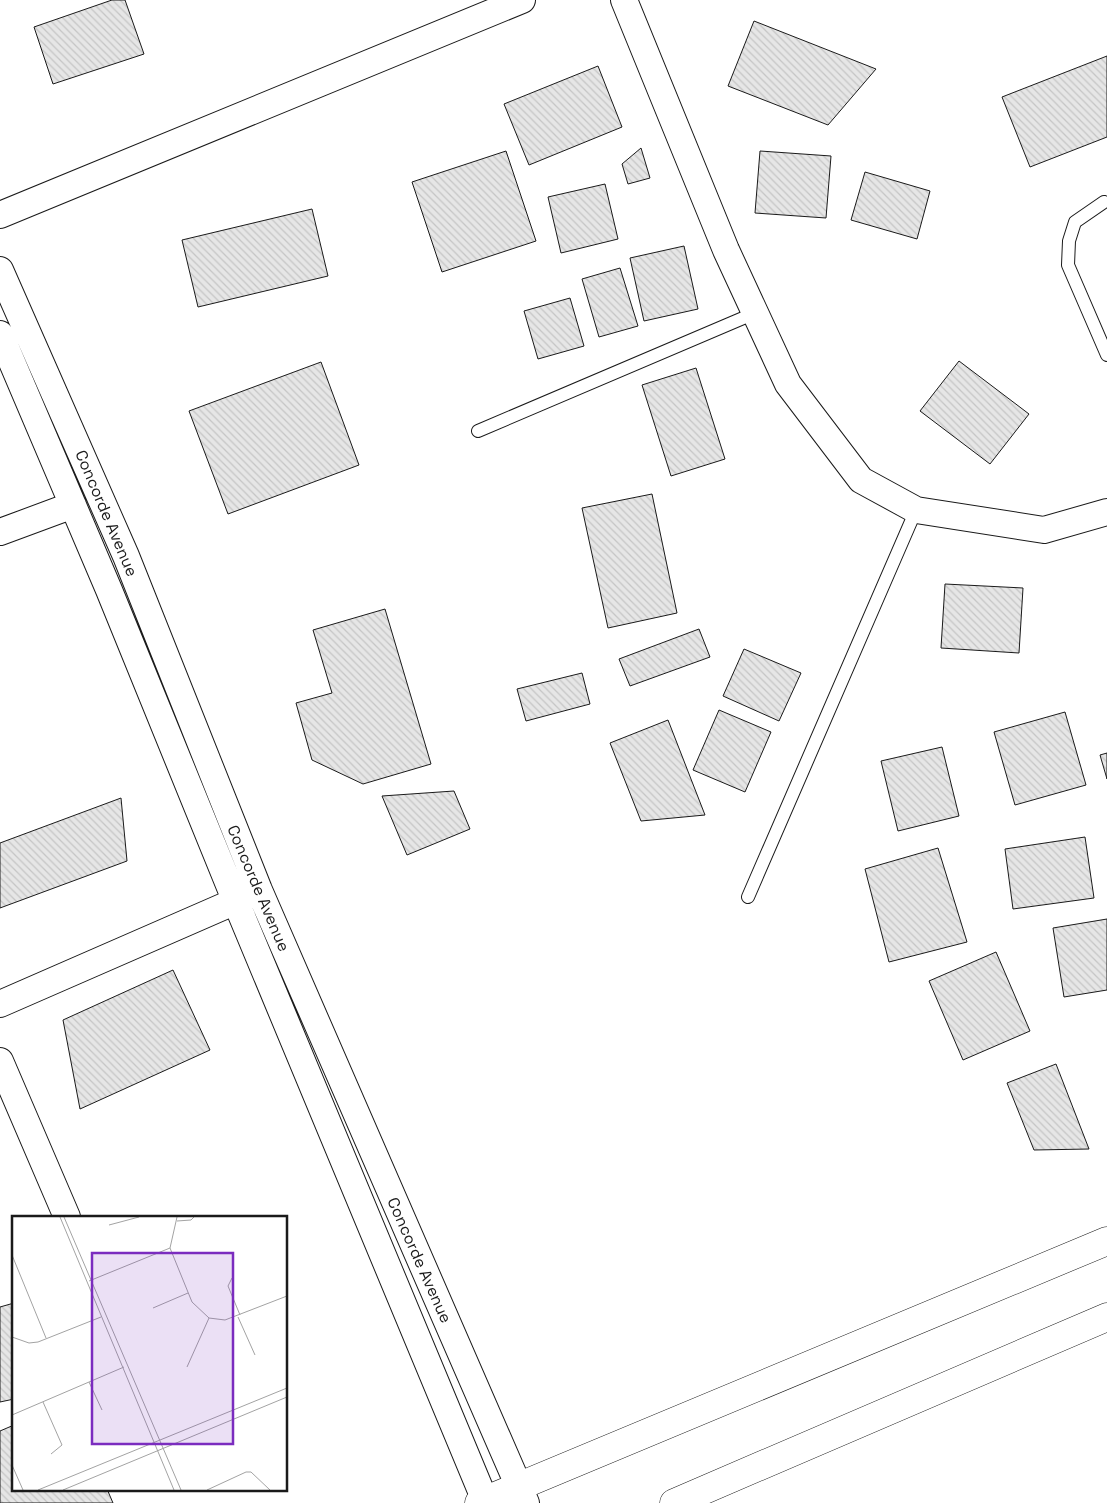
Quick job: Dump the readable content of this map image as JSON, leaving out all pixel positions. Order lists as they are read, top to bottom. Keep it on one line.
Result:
{"streets":{"street":["Concorde Avenue"]}}
